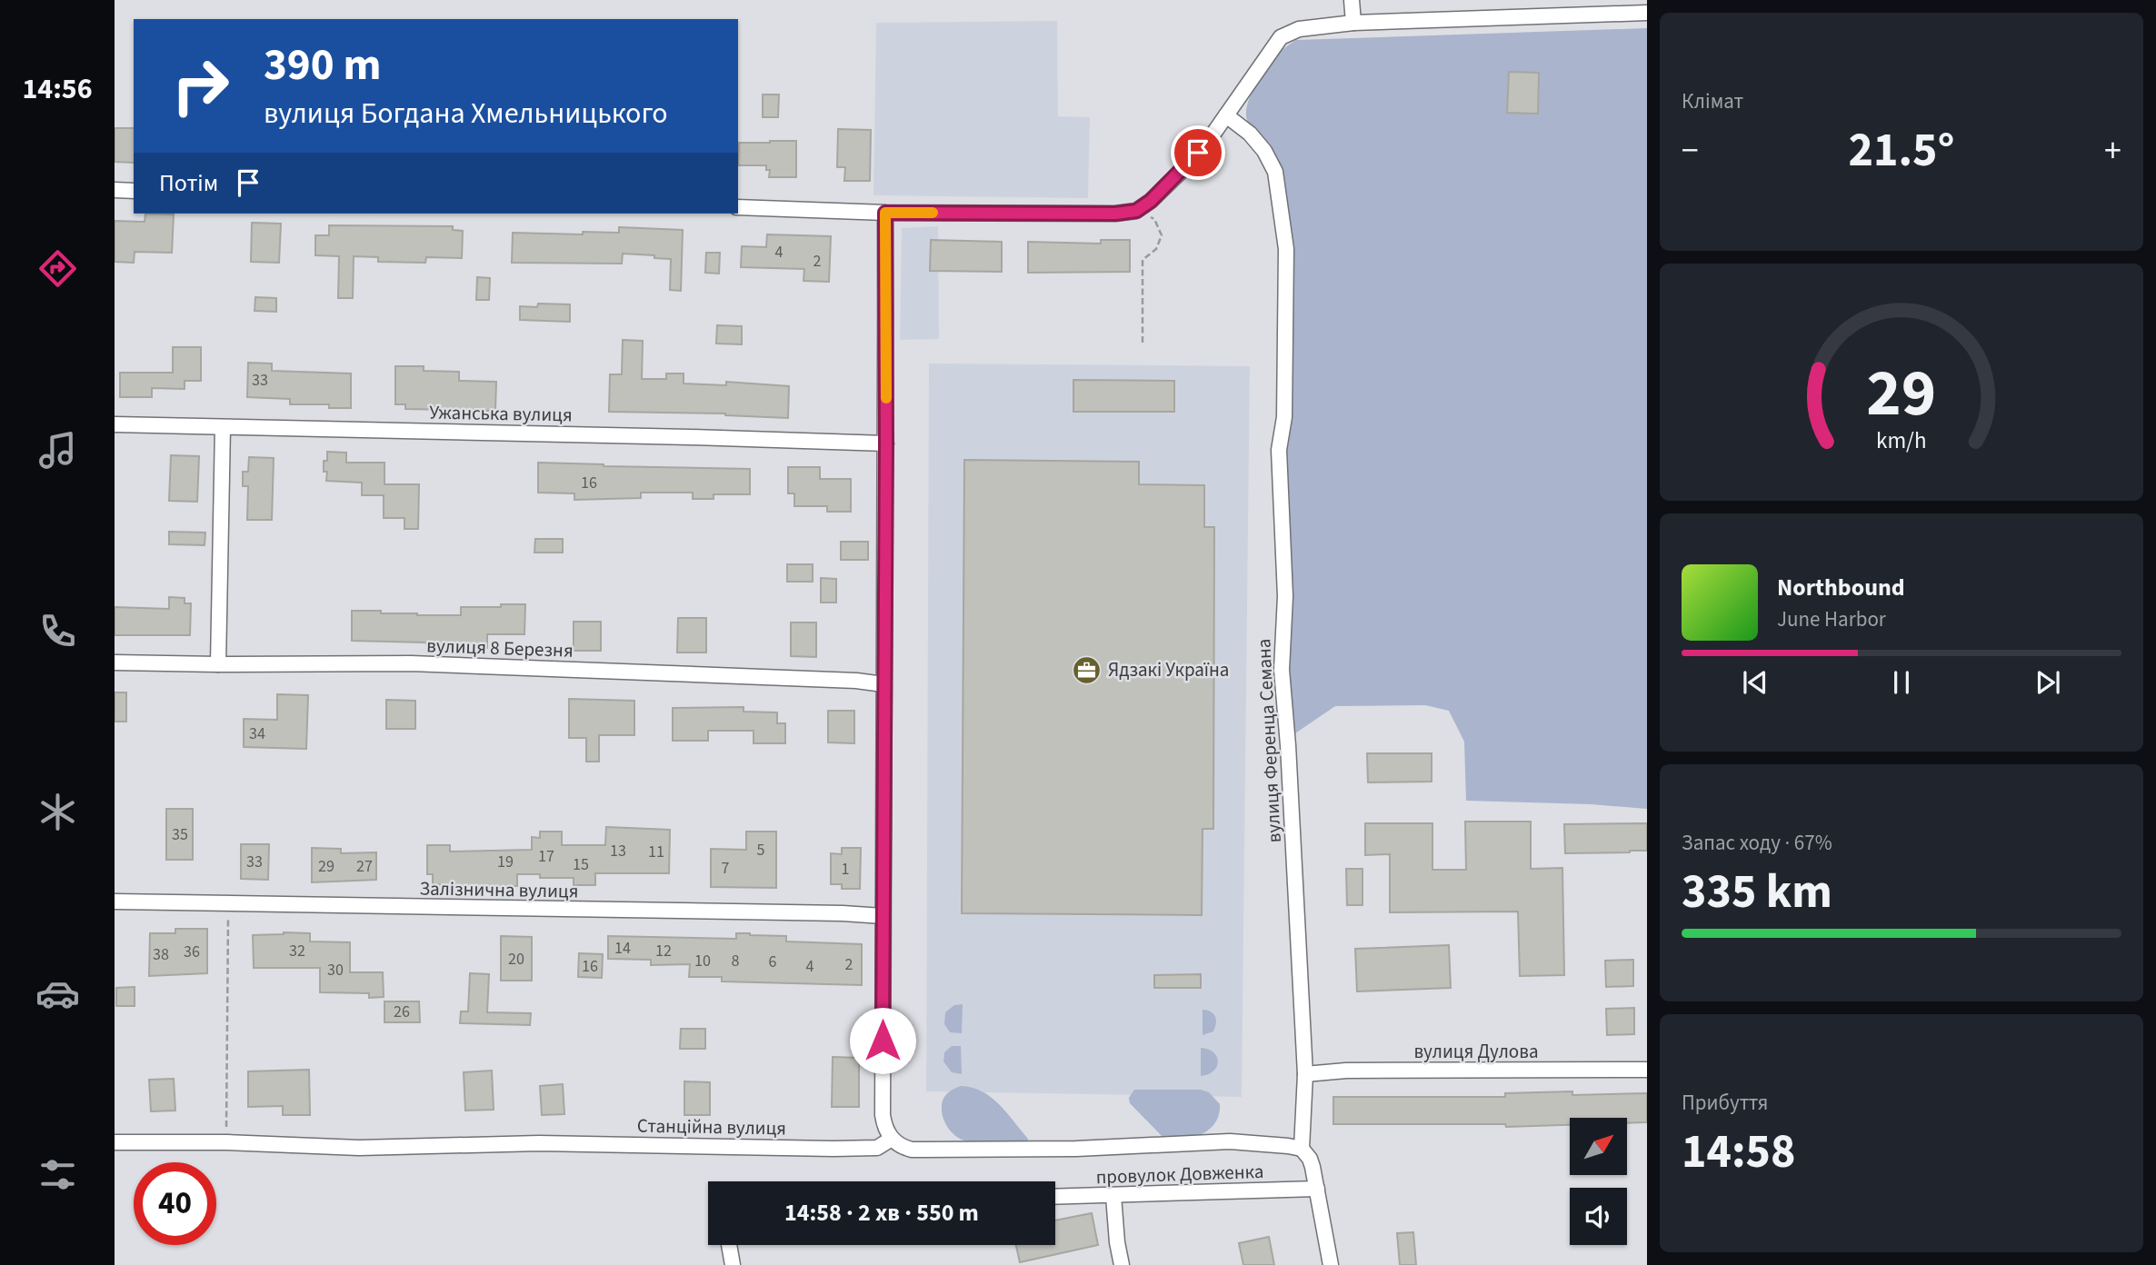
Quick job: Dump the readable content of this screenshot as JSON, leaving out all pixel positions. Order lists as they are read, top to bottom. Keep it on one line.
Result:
{"streets":{"street":["Ужанська вулиця","вулиця 8 Березня","вулиця Ференца Семана","Залізнична вулиця","вулиця Дулова","Станційна вулиця","провулок Довженка"]},"crossings":[["вулиця Ференца Семана","вулиця Дулова"],["вулиця Ференца Семана","провулок Довженка"]],"places":{"office":["Ядзакі Україна"]},"house_numbers":["4","2","33","16","34","35","5","13","11","17","33","19","15","29","27","7","1","14","32","12","36","38","20","10","8","6","2","16","4","30","26"],"north":"top right","page":{"tabs":"14:56","tile":["Клімат",["Запас ходу · 67%","335 km"],["Прибуття","14:58"]],"turn":["390 m","вулиця Богдана Хмельницького"],"heat":["−","21.5°","+"],"then":"Потім","song":["Northbound","June Harbor"],"limit":"40","trip":"14:58 · 2 хв · 550 m","gauge":["29","km/h"]}}
